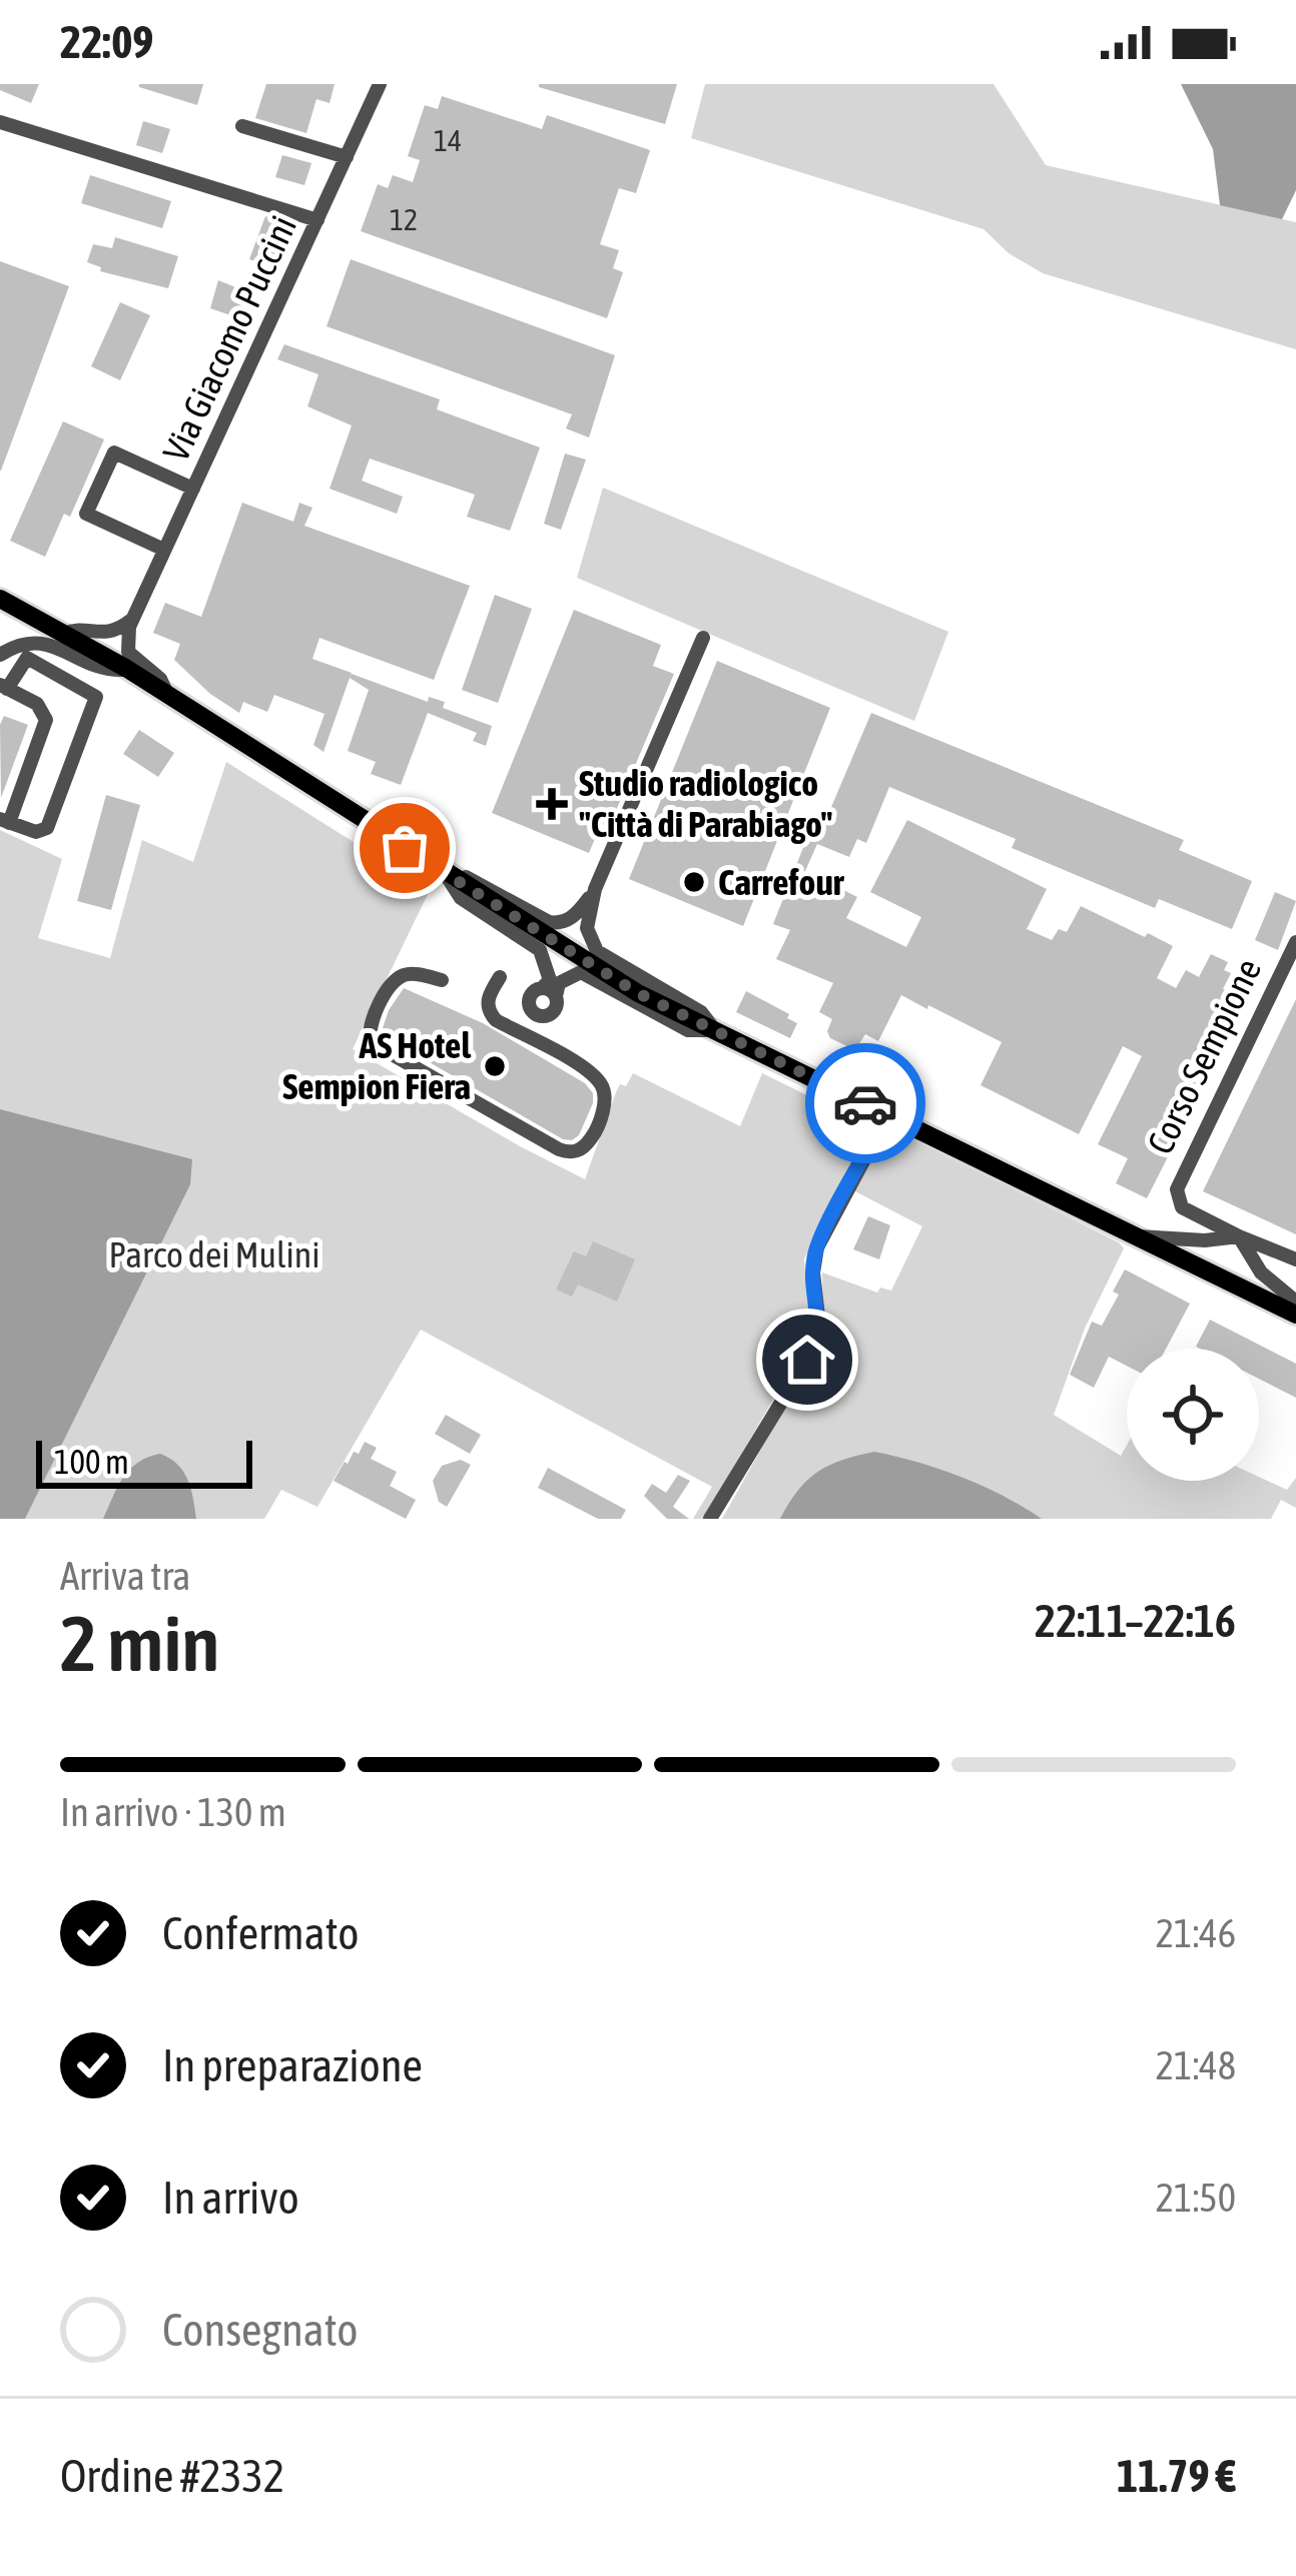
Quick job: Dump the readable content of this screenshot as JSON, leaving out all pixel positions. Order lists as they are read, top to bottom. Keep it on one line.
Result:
{"streets":{"main road":["Corso Sempione"],"street":["Via Giacomo Puccini"]},"parks":["Parco dei Mulini"],"places":{"health":["Studio radiologico \"Città di Parabiago\""],"other":["Carrefour","AS Hotel Sempion Fiera"]},"house_numbers":["14","12"],"scale_bar":"100 m","page":{"status":"22:09","scale":"100 m","heading":["2 min","Arriva tra","22:11–22:16"],"panel":["Ordine #2332","11.79 €"],"bar":"In arrivo · 130 m","list":[["Confermato","21:46"],["In preparazione","21:48"],["In arrivo","21:50"],"Consegnato"]}}
